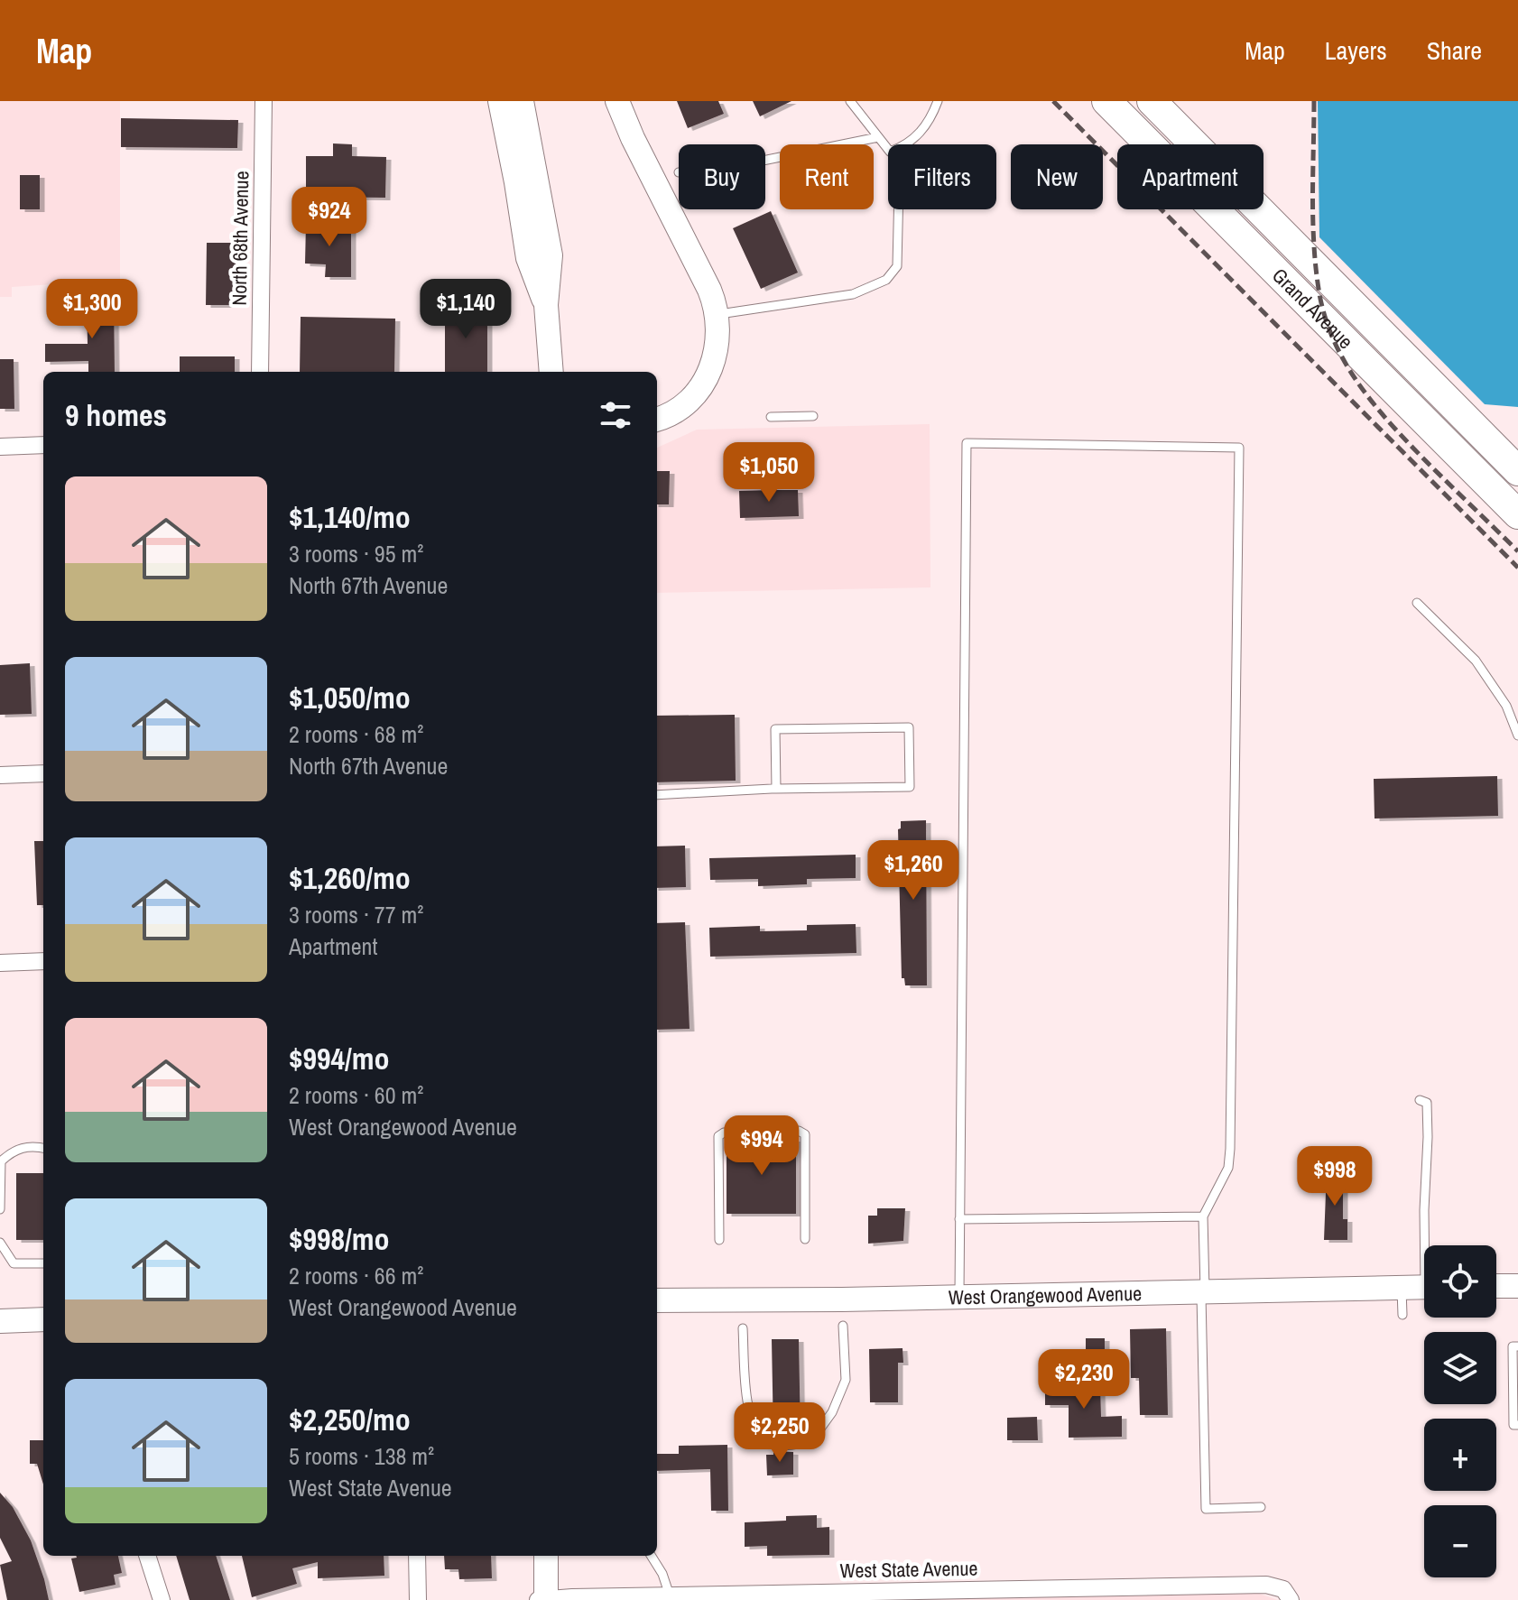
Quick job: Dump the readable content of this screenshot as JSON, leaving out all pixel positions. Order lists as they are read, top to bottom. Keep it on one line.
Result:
{"streets":{"highway":["Grand Avenue"],"main road":["West Orangewood Avenue"],"street":["North 68th Avenue","West State Avenue"]},"page":{"header":"Map","nav":["Map","Layers","Share"],"chip":["Buy","Rent","Filters","New","Apartment"],"price":["$924","$1,300","$1,140","$1,050","$1,260","$994","$998","$2,230","$2,250"],"heading":"9 homes","list":[{"name":"$1,140/mo","note":"3 rooms · 95 m² · North 67th Avenue"},{"name":"$1,050/mo","note":"2 rooms · 68 m² · North 67th Avenue"},{"name":"$1,260/mo","note":"3 rooms · 77 m² · Apartment"},{"name":"$994/mo","note":"2 rooms · 60 m² · West Orangewood Avenue"},{"name":"$998/mo","note":"2 rooms · 66 m² · West Orangewood Avenue"},{"name":"$2,250/mo","note":"5 rooms · 138 m² · West State Avenue"}],"map_buttons":["+","−"]}}
